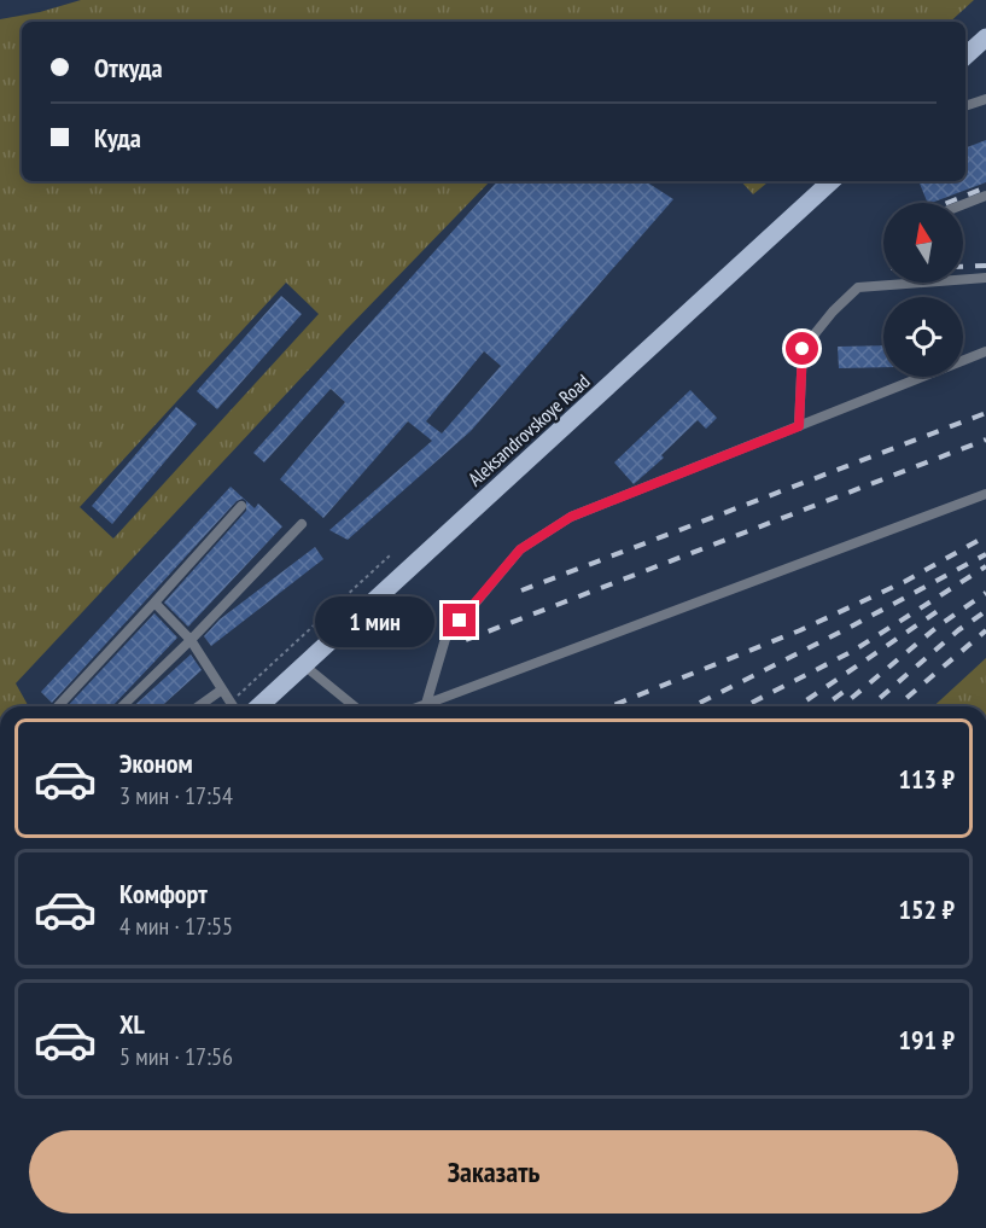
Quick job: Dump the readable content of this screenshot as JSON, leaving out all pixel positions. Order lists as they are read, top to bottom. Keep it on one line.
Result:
{"streets":{"main road":["Aleksandrovskoye Road"]},"north":"top","page":{"banner":["Откуда","Куда"],"bubble":"1 мин","list":[{"name":"Эконом","note":"3 мин · 17:54","value":"113 ₽"},{"name":"Комфорт","note":"4 мин · 17:55","value":"152 ₽"},{"name":"XL","note":"5 мин · 17:56","value":"191 ₽"}],"buttons":"Заказать"}}
